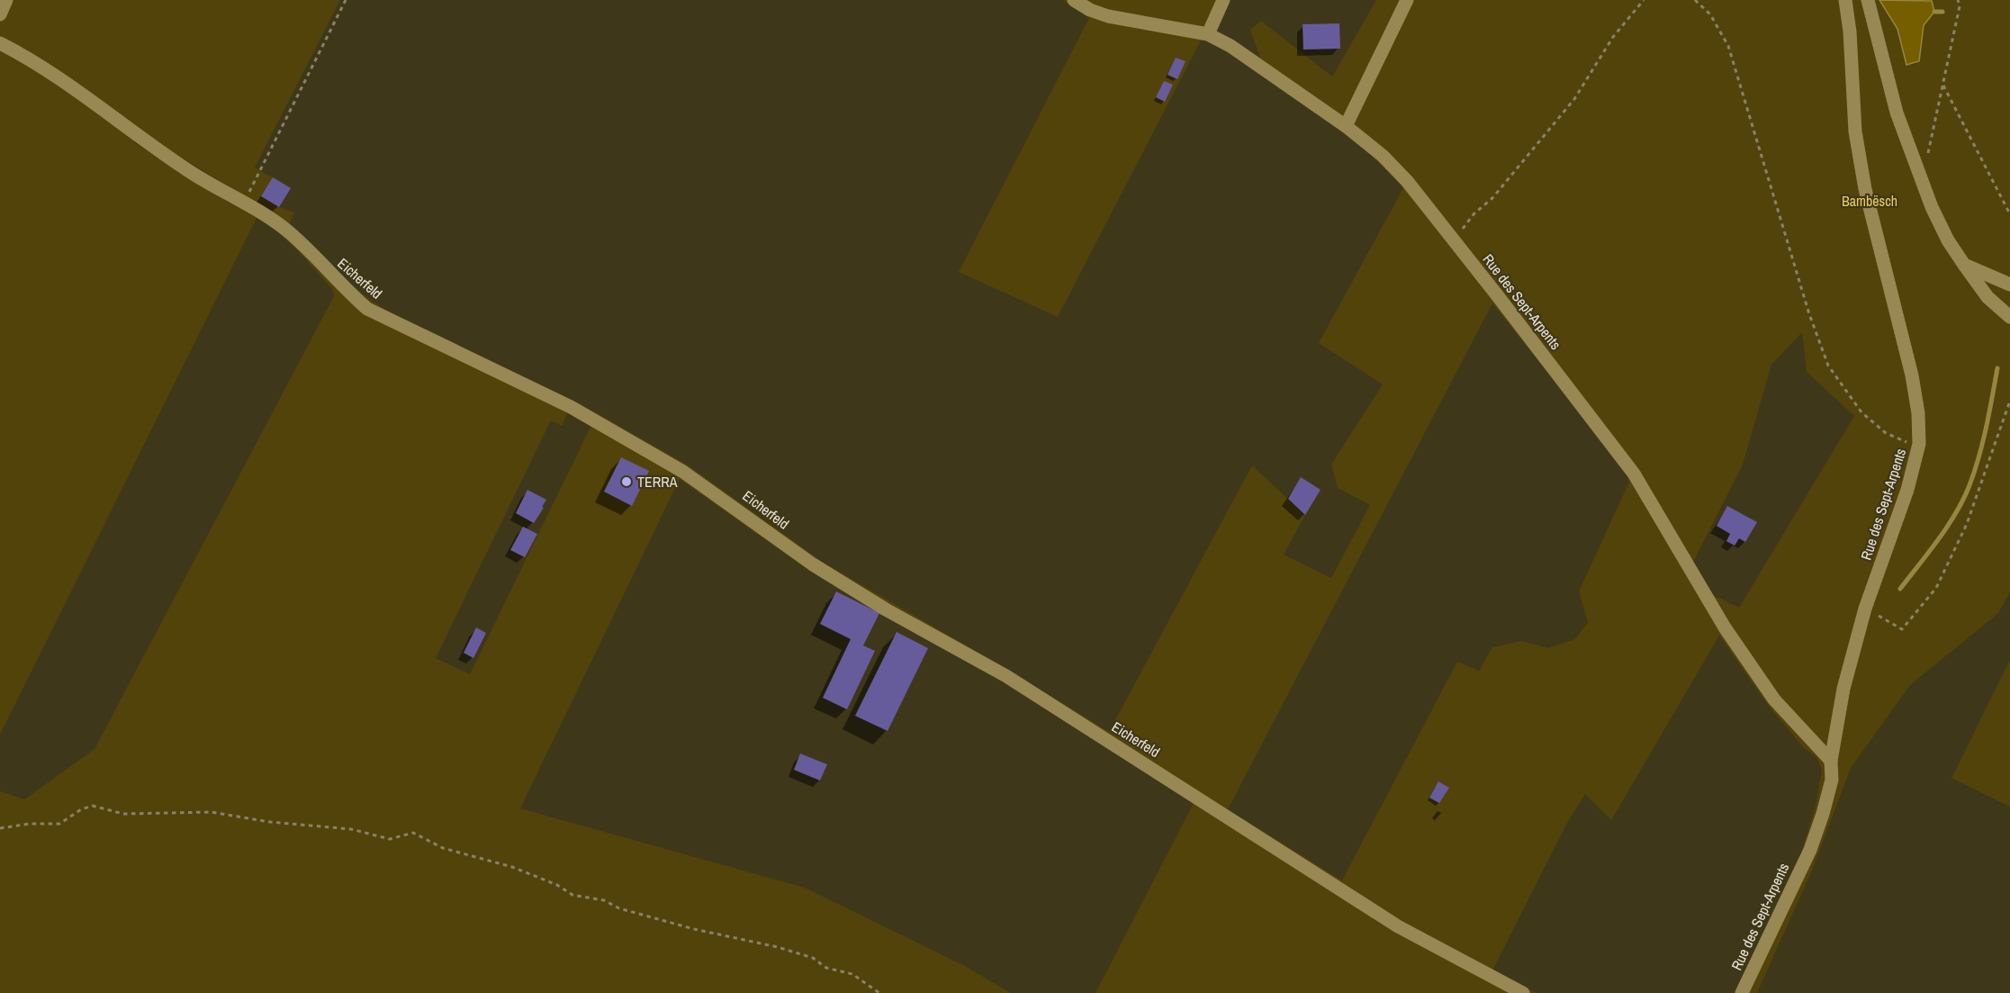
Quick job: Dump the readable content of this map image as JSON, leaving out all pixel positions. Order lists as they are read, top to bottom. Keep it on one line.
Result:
{"streets":{"street":["Eicherfeld","Rue des Sept-Arpents"]},"parks":["Bambësch"],"places":["TERRA"]}
